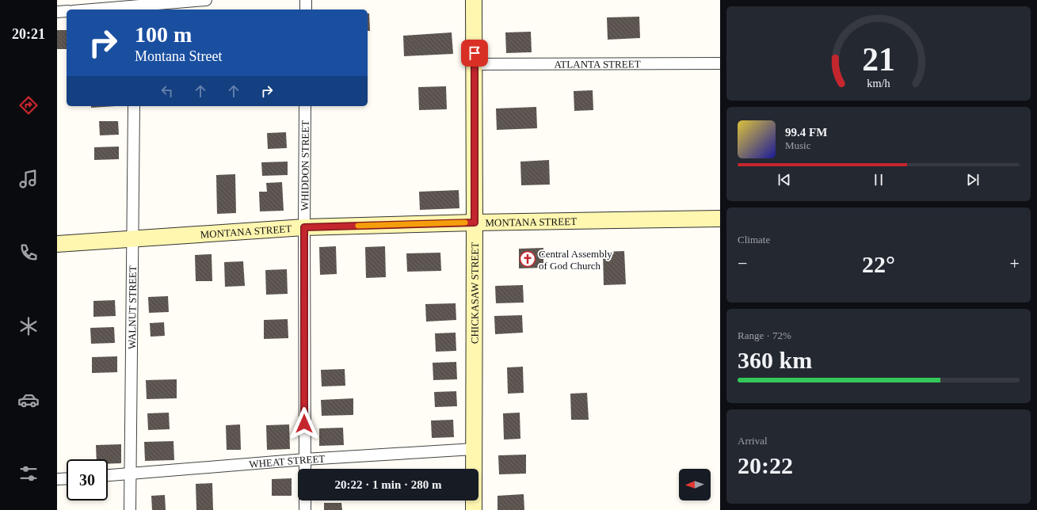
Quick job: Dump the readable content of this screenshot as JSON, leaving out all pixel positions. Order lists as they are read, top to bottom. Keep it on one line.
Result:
{"streets":{"street":["ATLANTA STREET","WHIDDON STREET","MONTANA STREET","CHICKASAW STREET","WALNUT STREET","WHEAT STREET"]},"crossings":[["ATLANTA STREET","CHICKASAW STREET"],["WHIDDON STREET","MONTANA STREET"],["WHIDDON STREET","WHEAT STREET"],["MONTANA STREET","CHICKASAW STREET"],["MONTANA STREET","WALNUT STREET"],["CHICKASAW STREET","WHEAT STREET"],["WALNUT STREET","WHEAT STREET"]],"places":{"church":["Central Assembly of God Church"]},"north":"left","page":{"tabs":"20:21","turn":["100 m","Montana Street"],"song":["99.4 FM","Music"],"tile":["Climate",["Range · 72%","360 km"],["Arrival","20:22"]],"heat":["−","22°","+"],"limit":"30","trip":"20:22 · 1 min · 280 m","gauge":["21","km/h"]}}
